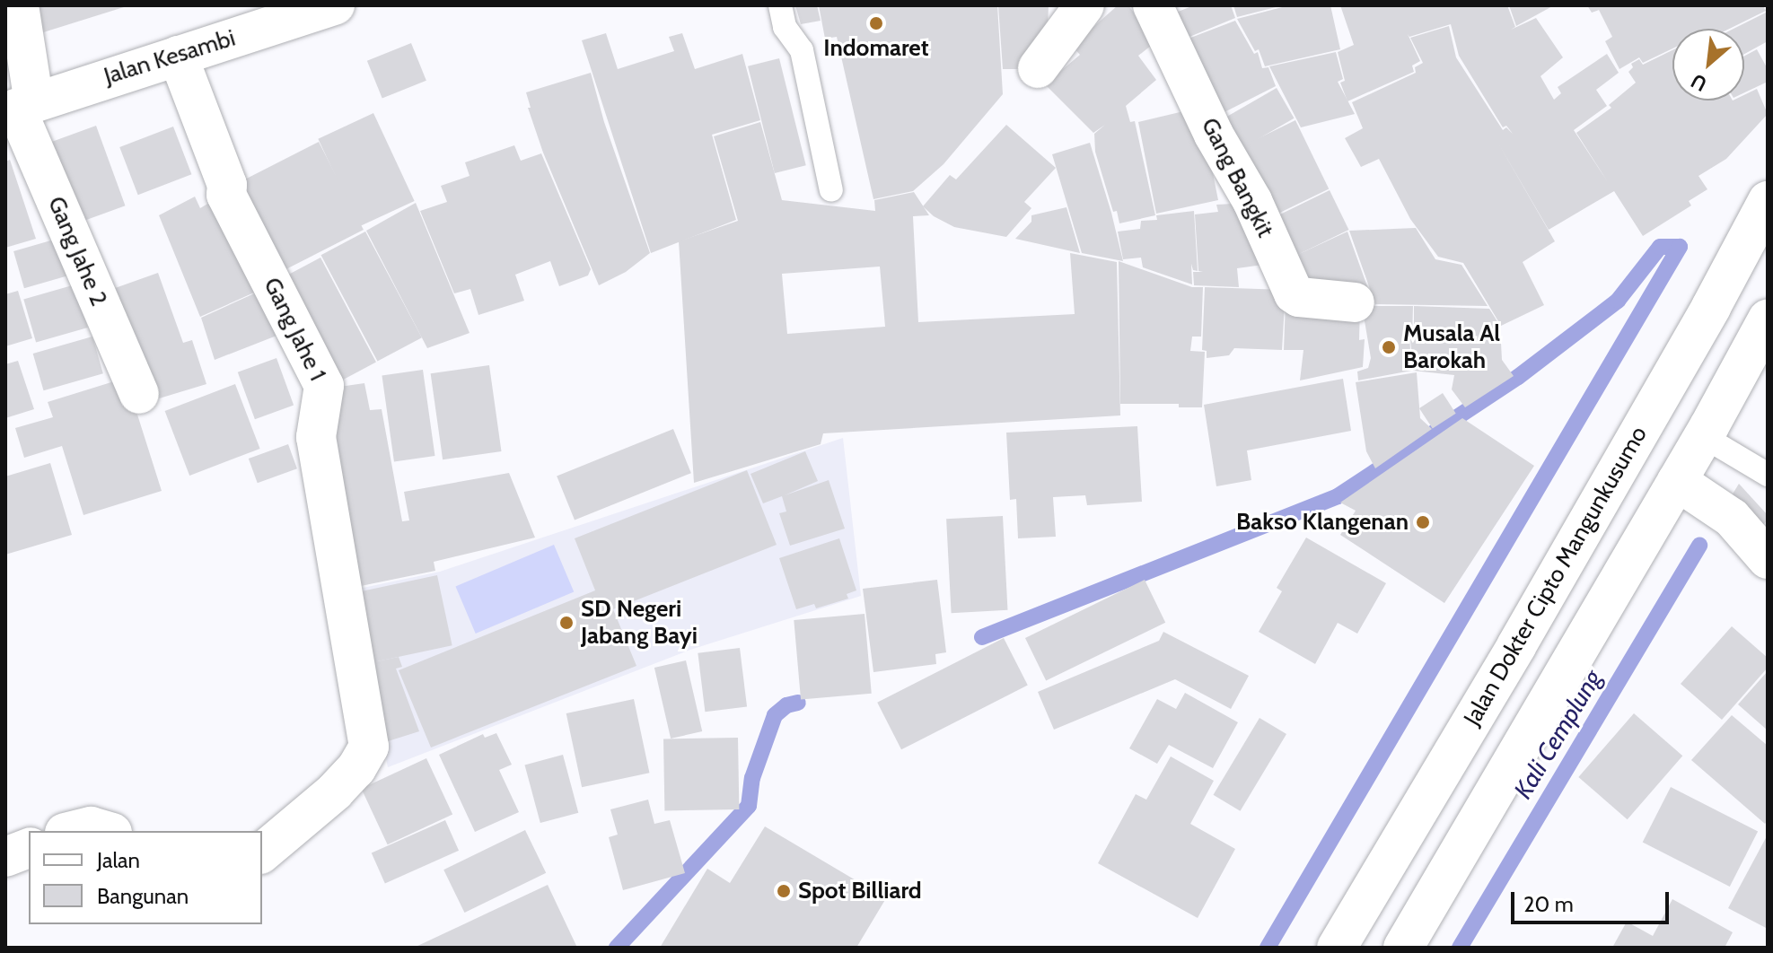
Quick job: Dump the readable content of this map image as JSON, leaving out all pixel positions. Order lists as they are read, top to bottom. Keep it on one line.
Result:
{"streets":{"street":["Jalan Kesambi","Gang Bangkit","Gang Jahe 2","Gang Jahe 1","Jalan Dokter Cipto Mangunkusumo"]},"crossings":[["Jalan Kesambi","Gang Jahe 2"],["Jalan Kesambi","Gang Jahe 1"]],"water":["Kali Cemplung"],"places":["Indomaret","Musala Al Barokah","Bakso Klangenan","SD Negeri Jabang Bayi","Spot Billiard"],"legend":["Jalan","Bangunan"],"scale_bar":"20 m","north":"bottom left"}
